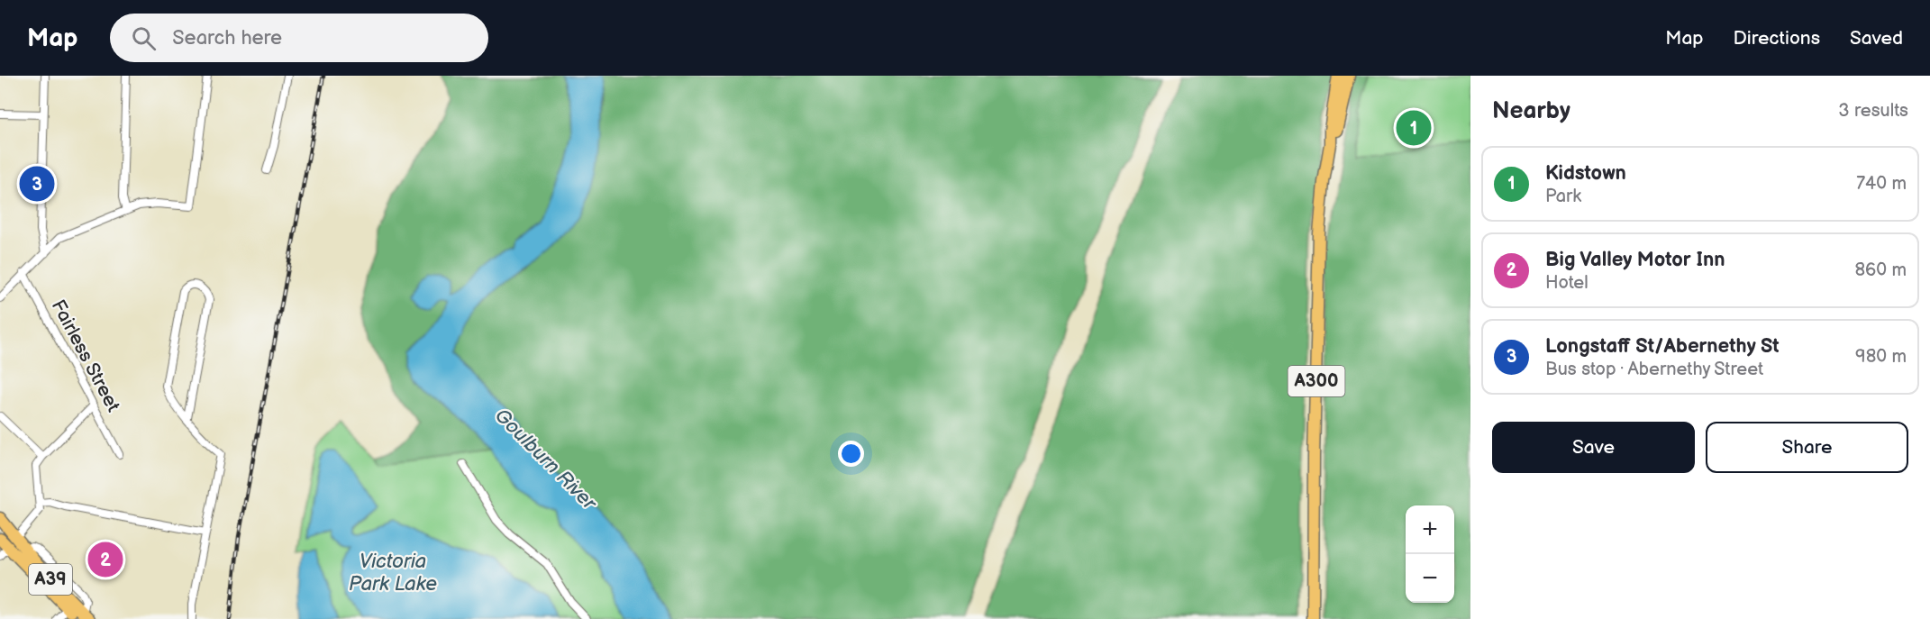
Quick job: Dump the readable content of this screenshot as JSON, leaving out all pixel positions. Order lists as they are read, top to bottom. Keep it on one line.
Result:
{"streets":{"highway":["A300","A39"],"street":["Fairless Street"]},"water":["Goulburn River","Victoria Park Lake"],"page":{"header":"Map","search":"Search here","nav":["Map","Directions","Saved"],"heading":["Nearby","3 results"],"pins":["1","3","2"],"list":[{"mark":"1","name":"Kidstown","note":"Park","value":"740 m"},{"mark":"2","name":"Big Valley Motor Inn","note":"Hotel","value":"860 m"},{"mark":"3","name":"Longstaff St/Abernethy St","note":"Bus stop · Abernethy Street","value":"980 m"}],"buttons":["Save","Share"],"map_buttons":["+","−"]}}
